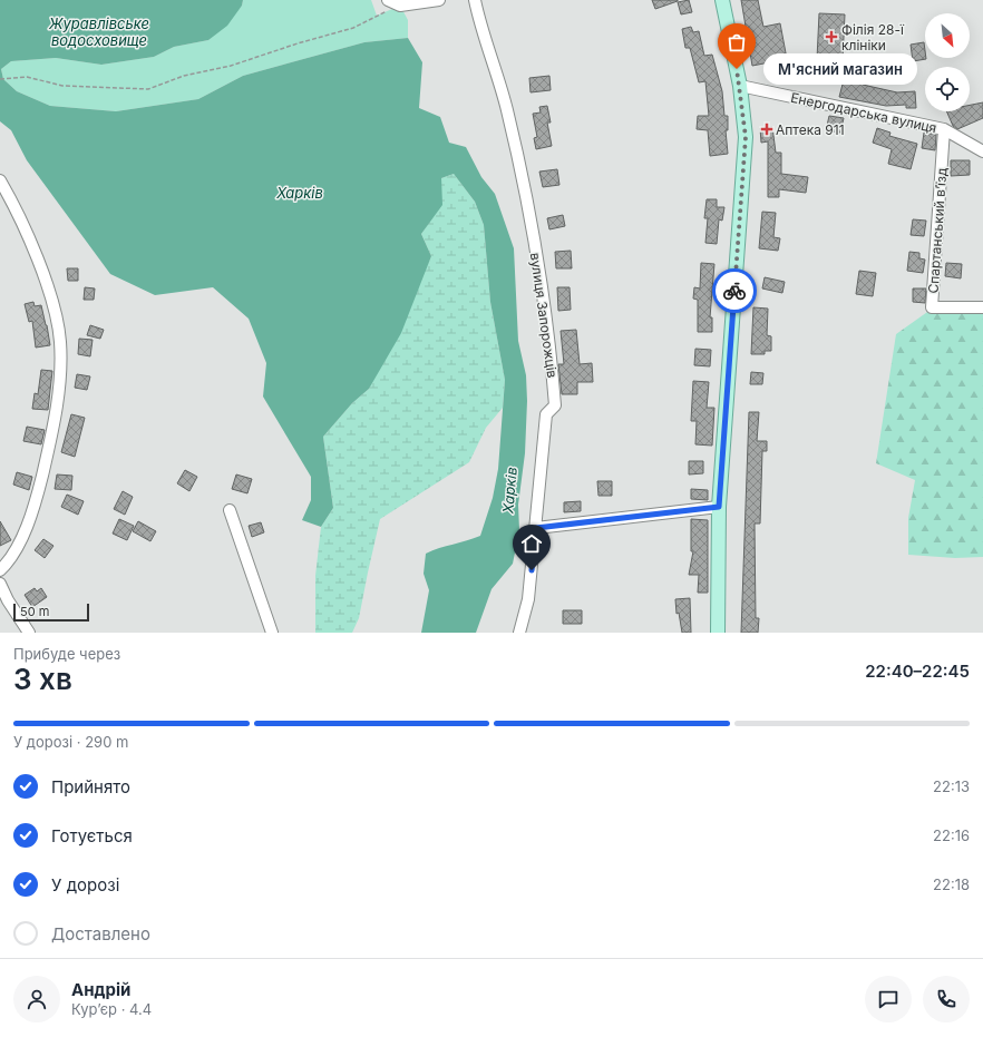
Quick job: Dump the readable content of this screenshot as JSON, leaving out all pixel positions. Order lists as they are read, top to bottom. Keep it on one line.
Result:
{"streets":{"street":["Енергодарська вулиця","Спартанський в’їзд","вулиця Запорожців"]},"crossings":[["Енергодарська вулиця","Спартанський в’їзд"]],"water":["Журавлівське водосховище","Харків"],"places":{"health":["Філія 28-ї клініки","Аптека 911"],"other":["М'ясний магазин"]},"scale_bar":"50 m","north":"bottom right","page":{"bubble":"М'ясний магазин","scale":"50 m","heading":["3 хв","Прибуде через","22:40–22:45"],"panel":["Андрій","Кур’єр · 4.4"],"bar":"У дорозі · 290 m","list":[["Прийнято","22:13"],["Готується","22:16"],["У дорозі","22:18"],"Доставлено"]}}
